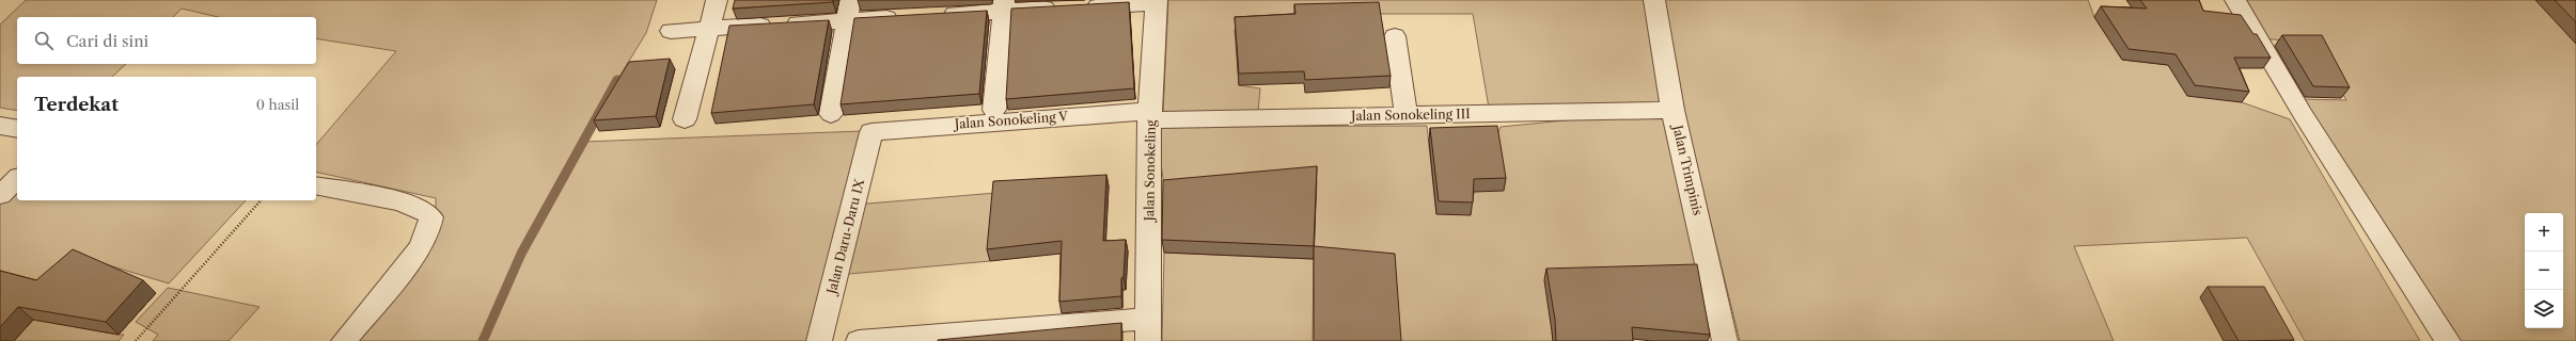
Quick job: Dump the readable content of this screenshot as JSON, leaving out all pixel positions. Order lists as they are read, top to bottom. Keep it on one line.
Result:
{"streets":{"street":["Jalan Sonokeling III","Jalan Sonokeling V","Jalan Sonokeling","Jalan Trimpinis","Jalan Daru-Daru IX"]},"crossings":[["Jalan Sonokeling III","Jalan Sonokeling V"],["Jalan Sonokeling III","Jalan Sonokeling"],["Jalan Sonokeling III","Jalan Trimpinis"],["Jalan Sonokeling V","Jalan Sonokeling"],["Jalan Sonokeling V","Jalan Daru-Daru IX"]],"page":{"search":"Cari di sini","heading":["Terdekat","0 hasil"],"map_buttons":["+","−"]}}
